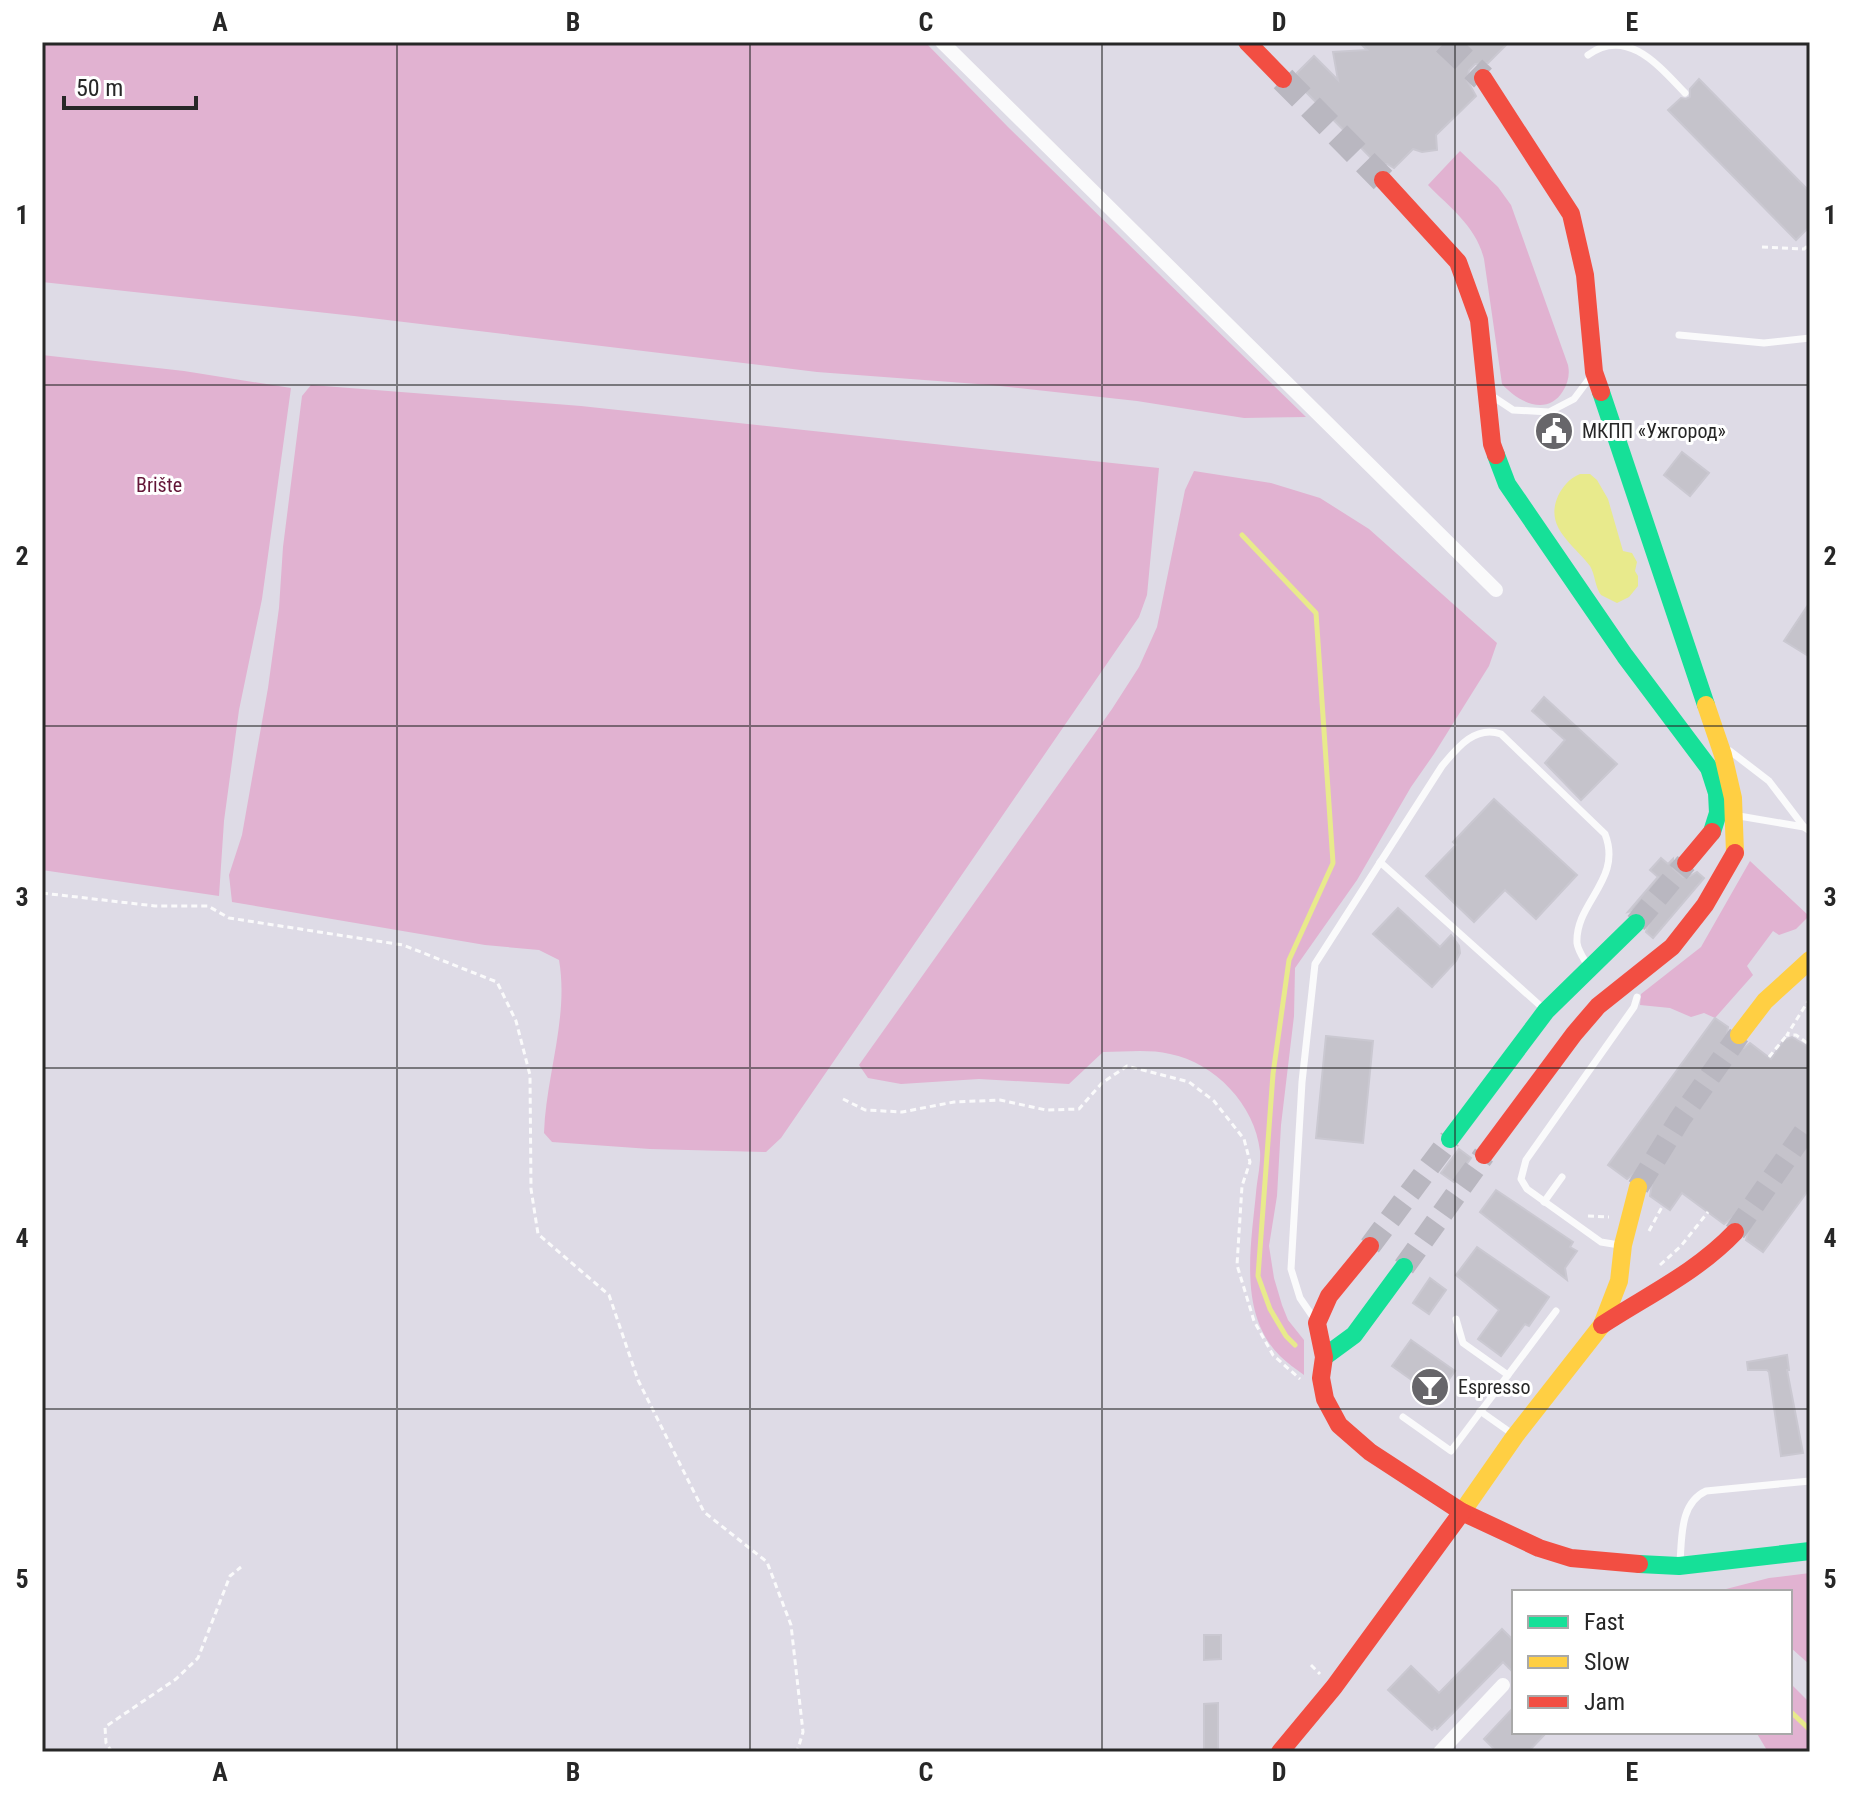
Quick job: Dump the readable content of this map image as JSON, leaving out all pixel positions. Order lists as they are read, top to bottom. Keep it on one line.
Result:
{"parks":["Brište"],"places":{"public building":["МКПП «Ужгород»"],"bar":["Espresso"]},"legend":["Fast","Slow","Jam"],"scale_bar":"50 m","grid":{"columns":["A","B","C","D","E"],"rows":["1","2","3","4","5"]}}
